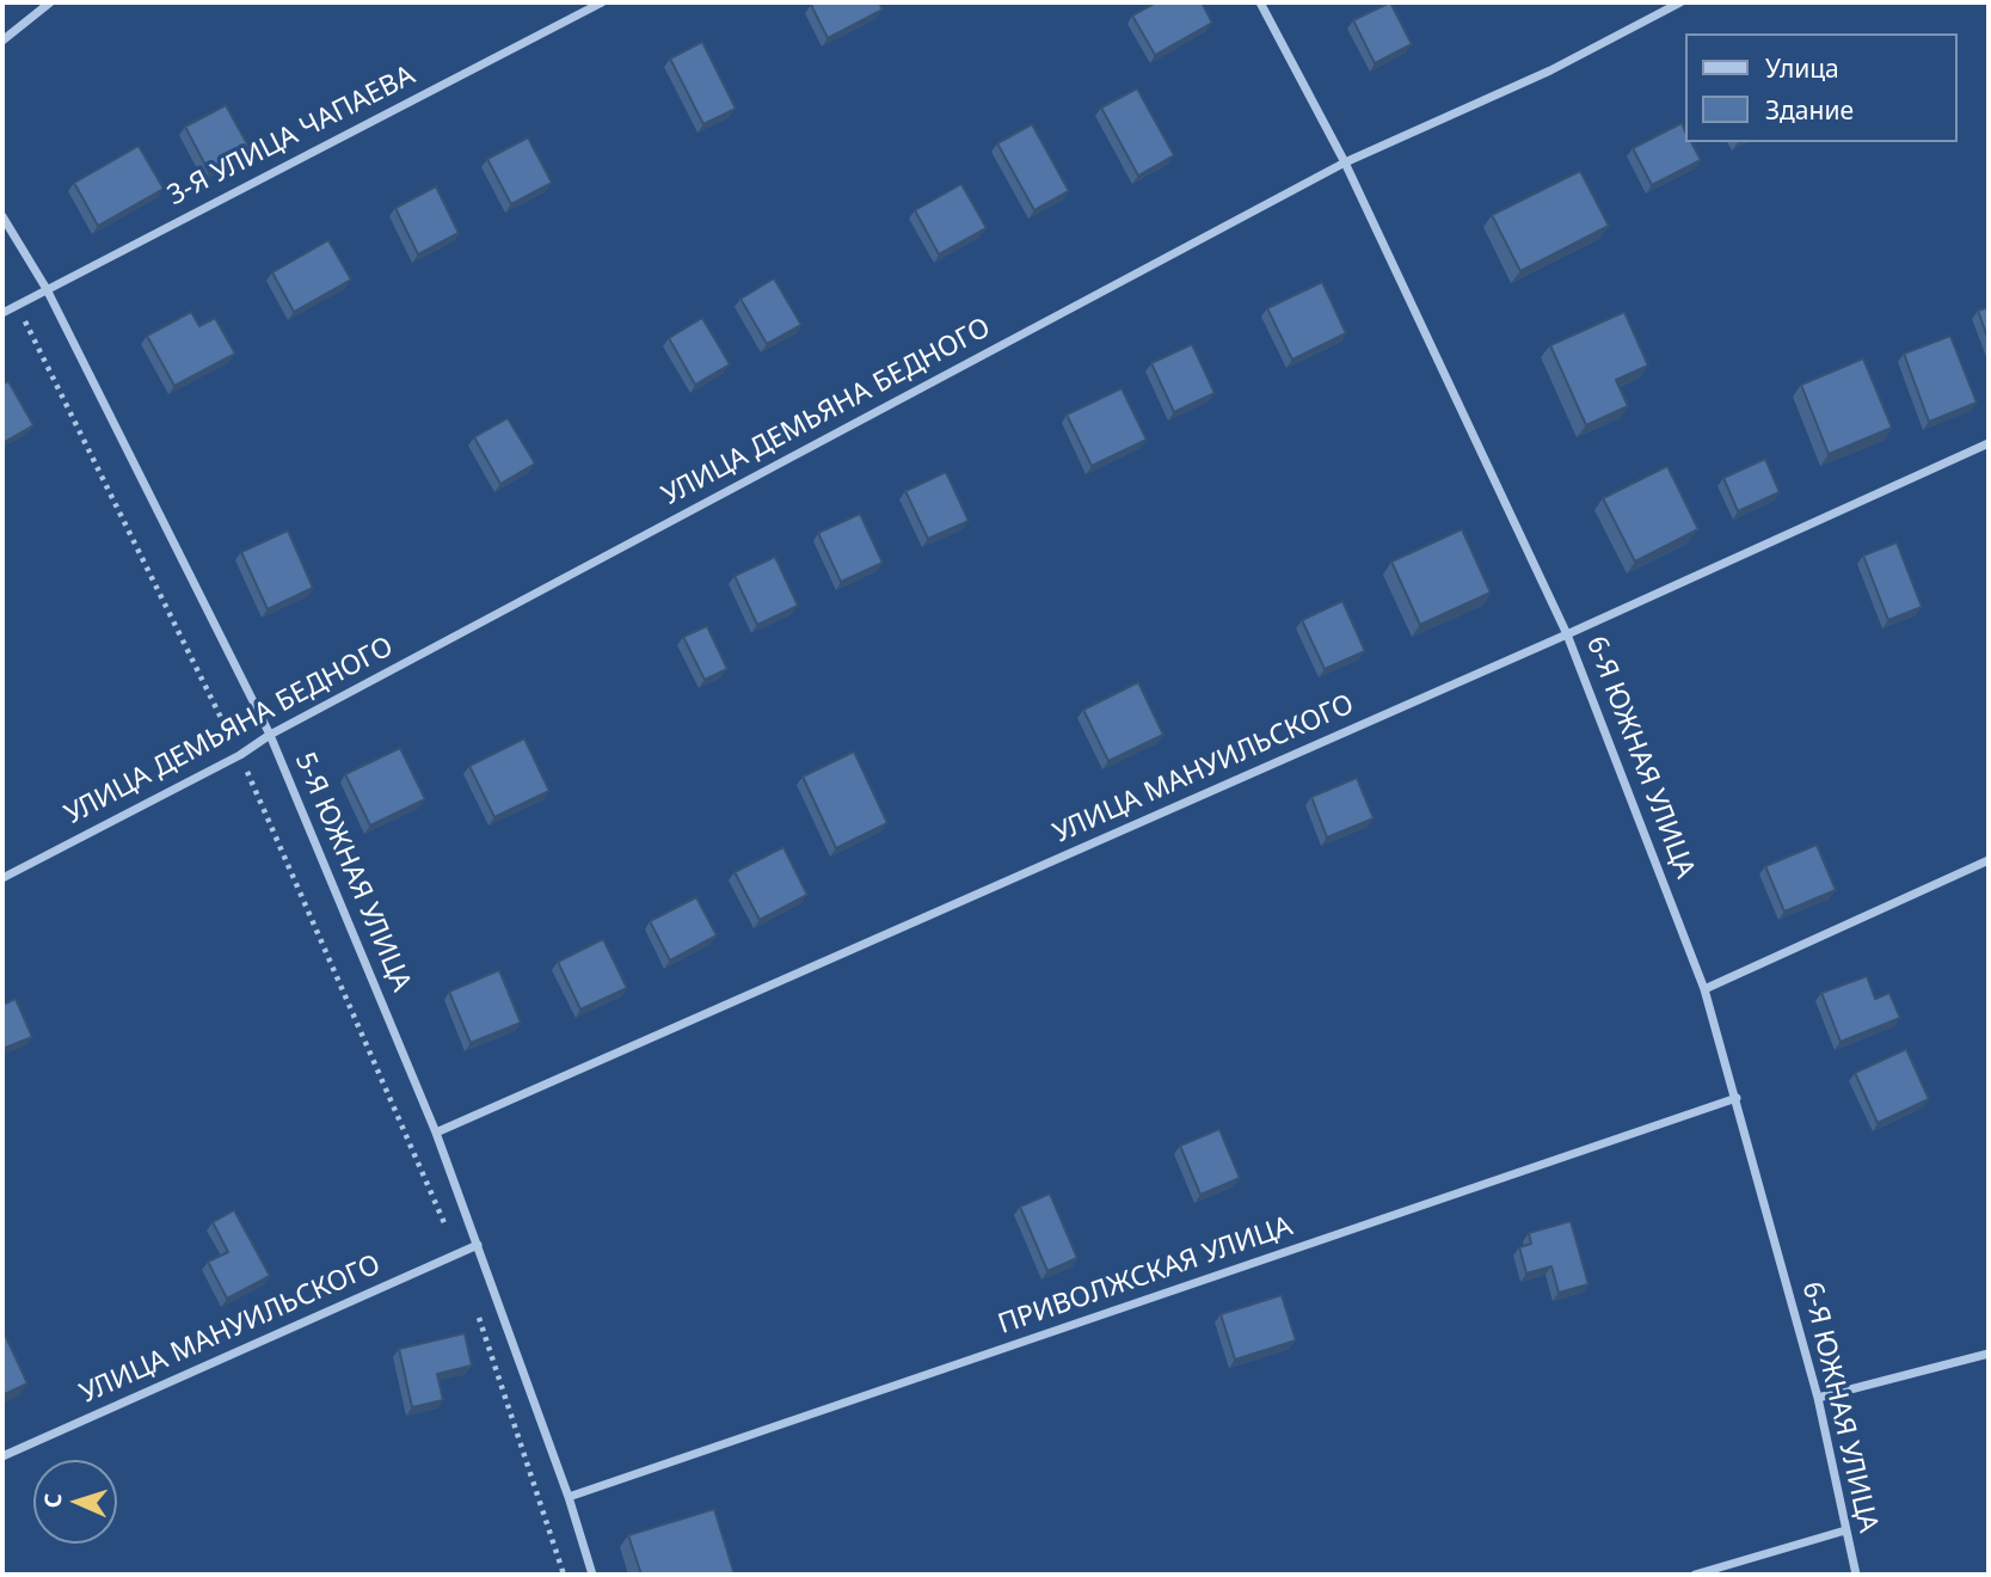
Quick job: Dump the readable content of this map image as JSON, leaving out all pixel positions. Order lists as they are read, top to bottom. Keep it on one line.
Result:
{"streets":{"street":["3-Я УЛИЦА ЧАПАЕВА","УЛИЦА ДЕМЬЯНА БЕДНОГО","6-Я ЮЖНАЯ УЛИЦА","УЛИЦА МАНУИЛЬСКОГО","5-Я ЮЖНАЯ УЛИЦА","ПРИВОЛЖСКАЯ УЛИЦА"]},"crossings":[["3-Я УЛИЦА ЧАПАЕВА","5-Я ЮЖНАЯ УЛИЦА"],["УЛИЦА ДЕМЬЯНА БЕДНОГО","6-Я ЮЖНАЯ УЛИЦА"],["УЛИЦА ДЕМЬЯНА БЕДНОГО","5-Я ЮЖНАЯ УЛИЦА"],["6-Я ЮЖНАЯ УЛИЦА","УЛИЦА МАНУИЛЬСКОГО"],["6-Я ЮЖНАЯ УЛИЦА","ПРИВОЛЖСКАЯ УЛИЦА"],["УЛИЦА МАНУИЛЬСКОГО","5-Я ЮЖНАЯ УЛИЦА"],["5-Я ЮЖНАЯ УЛИЦА","ПРИВОЛЖСКАЯ УЛИЦА"]],"legend":["Улица","Здание"],"north":"left"}
